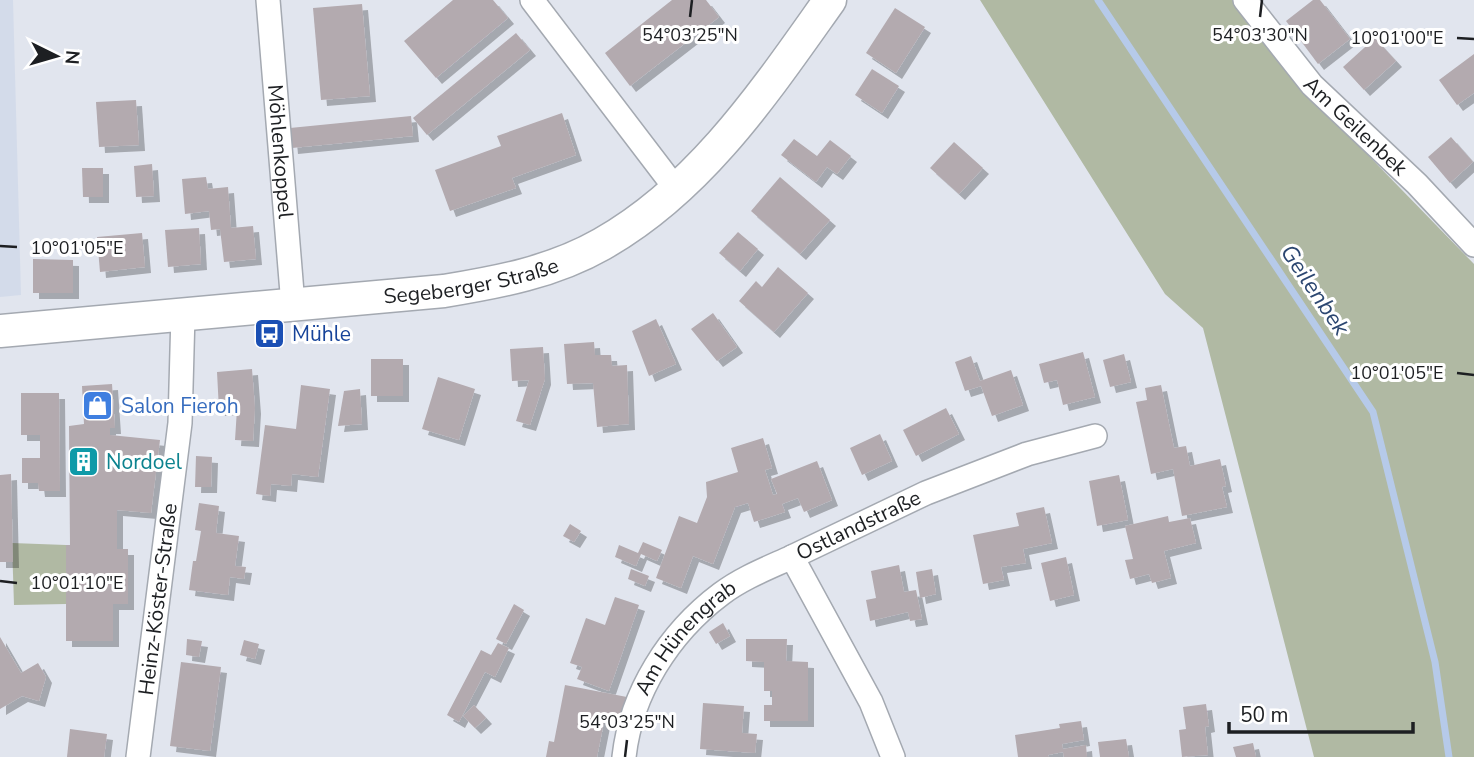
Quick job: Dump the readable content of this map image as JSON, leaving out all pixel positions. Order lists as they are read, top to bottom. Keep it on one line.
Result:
{"streets":{"main road":["Segeberger Straße"],"street":["Am Geilenbek","Möhlenkoppel","Ostlandstraße","Heinz-Köster-Straße","Am Hünengrab"]},"crossings":[["Möhlenkoppel","Segeberger Straße"],["Segeberger Straße","Heinz-Köster-Straße"],["Ostlandstraße","Am Hünengrab"]],"water":["Geilenbek"],"places":{"bus stop":["Mühle"],"shop":["Salon Fieroh"],"building":["Nordoel"]},"scale_bar":"50 m","north":"right","coordinates":["54°03'25\"N","54°03'30\"N","10°01'00\"E","10°01'05\"E","10°01'10\"E"]}
